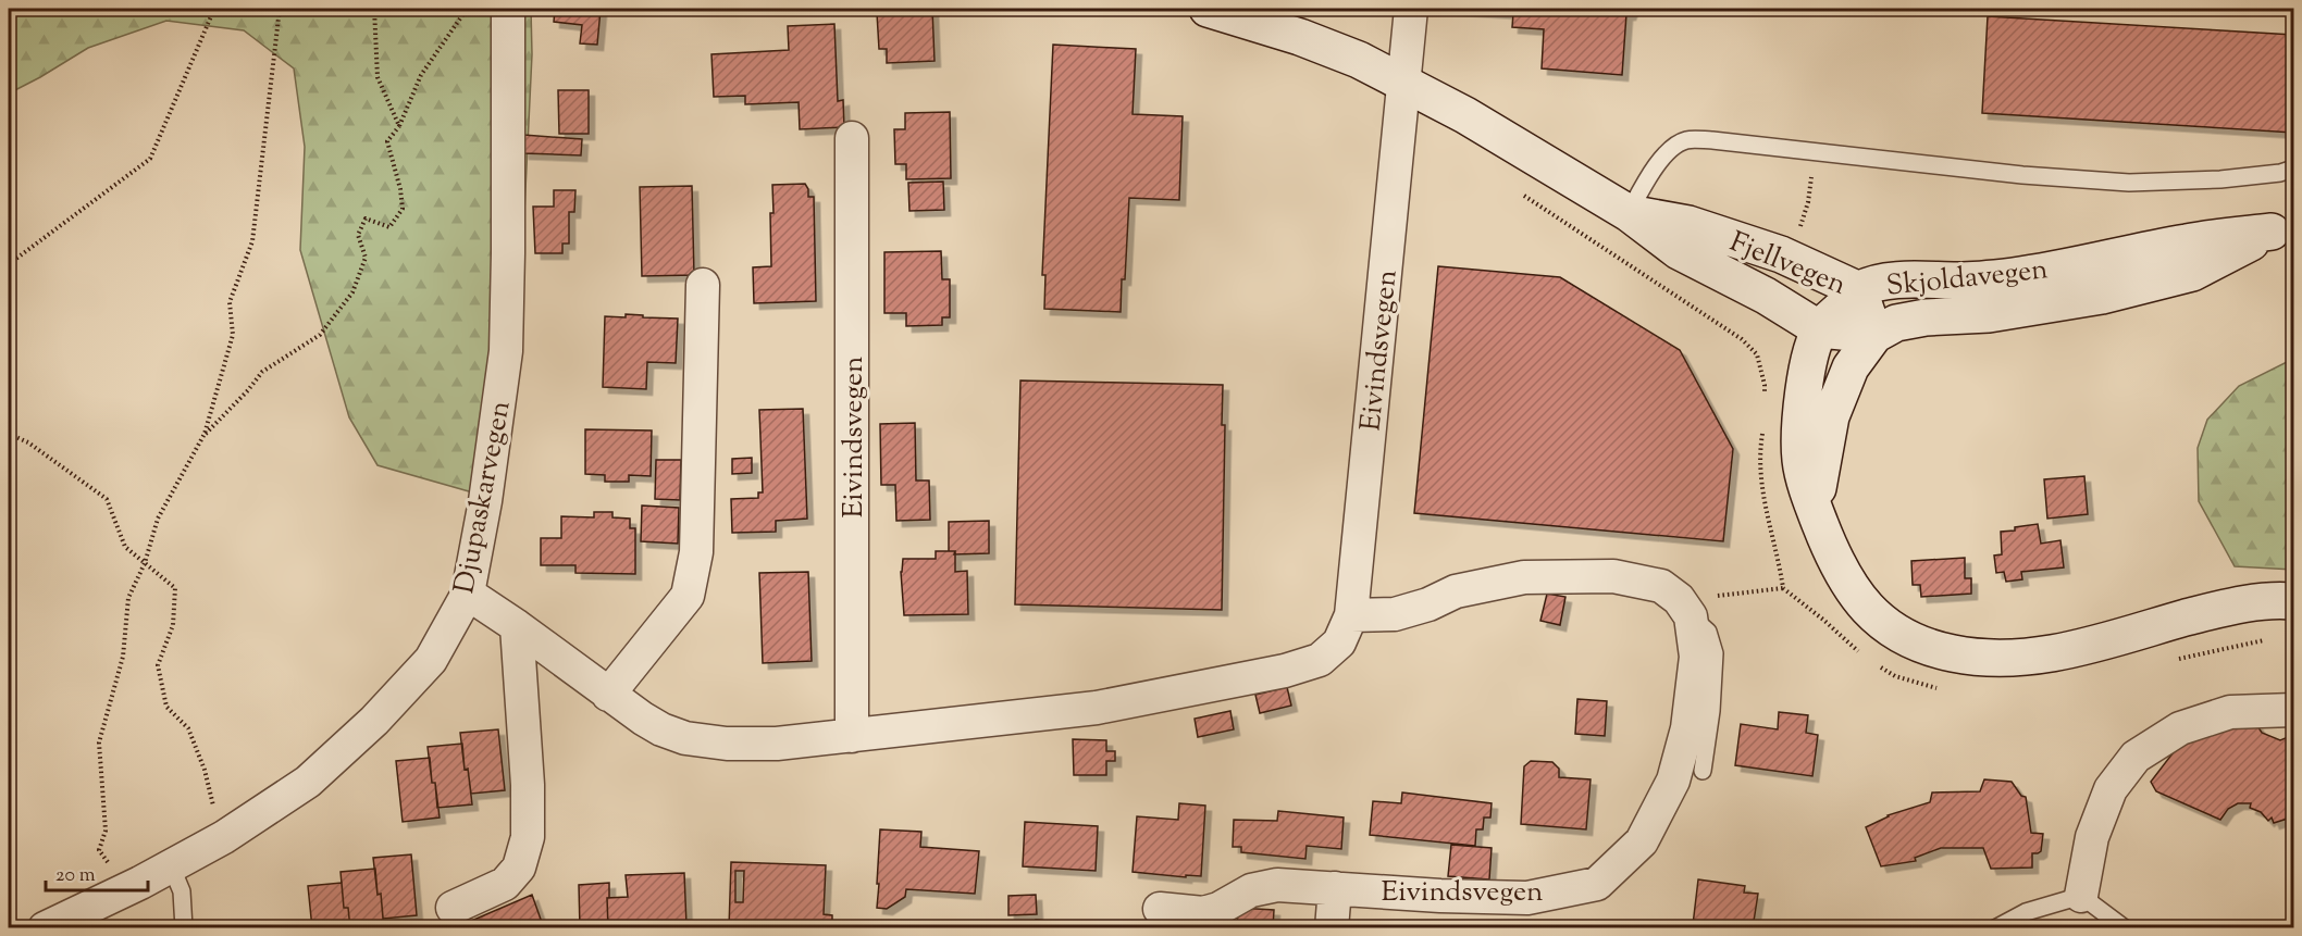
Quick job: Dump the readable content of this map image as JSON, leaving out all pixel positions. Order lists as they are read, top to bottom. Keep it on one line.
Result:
{"streets":{"main road":["Fjellvegen","Skjoldavegen"],"street":["Eivindsvegen","Djupaskarvegen"]},"crossings":[["Fjellvegen","Skjoldavegen"],["Fjellvegen","Eivindsvegen"],["Eivindsvegen","Djupaskarvegen"]],"scale_bar":"20 m"}
